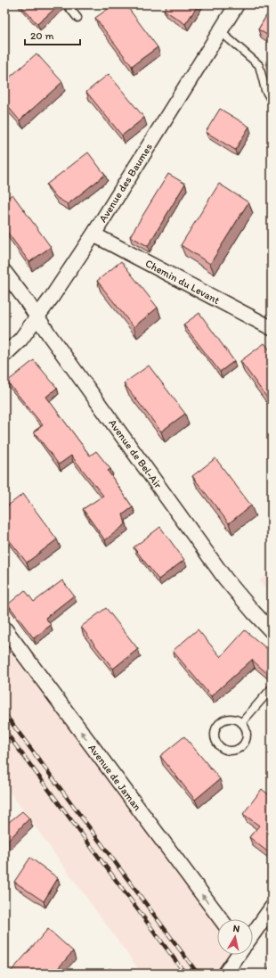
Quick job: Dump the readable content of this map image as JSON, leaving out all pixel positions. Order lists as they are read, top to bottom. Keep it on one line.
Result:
{"streets":{"street":["Avenue des Baumes","Chemin du Levant","Avenue de Bel-Air","Avenue de Jaman"]},"crossings":[["Avenue des Baumes","Chemin du Levant"],["Avenue des Baumes","Avenue de Bel-Air"]],"one_way":["Avenue de Jaman"],"scale_bar":"20 m","north":"top"}
